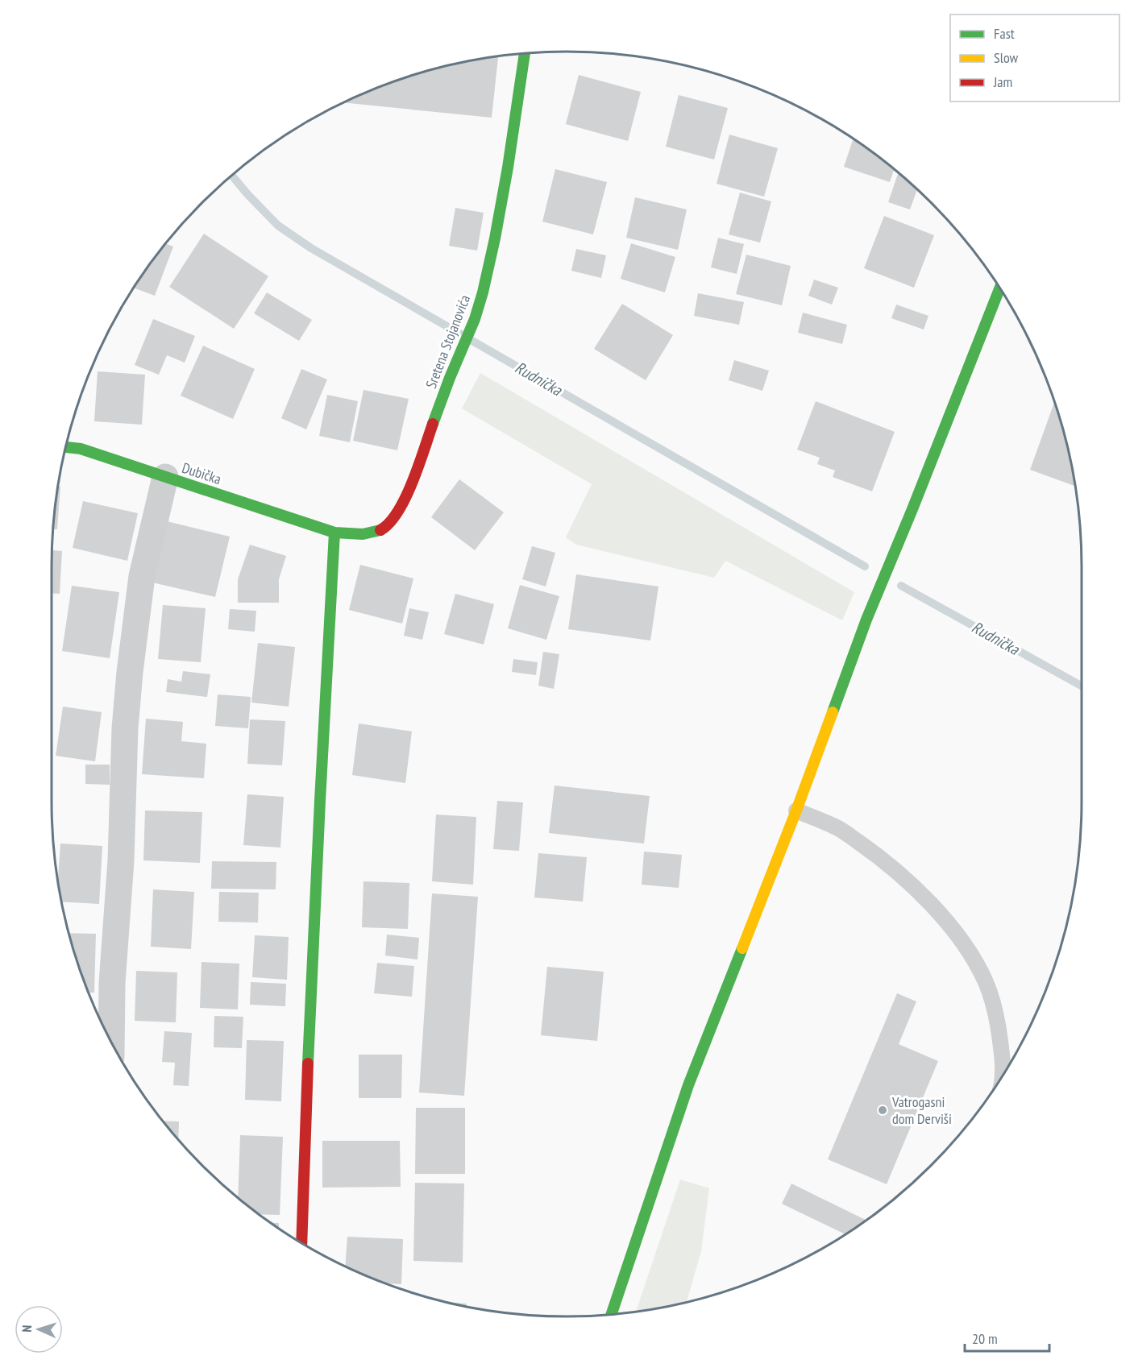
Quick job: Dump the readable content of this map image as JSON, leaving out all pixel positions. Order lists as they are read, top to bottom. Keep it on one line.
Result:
{"streets":{"street":["Sretena Stojanovića","Dubička"]},"crossings":[["Sretena Stojanovića","Dubička"]],"water":["Rudnička"],"places":["Vatrogasni dom Derviši"],"legend":["Fast","Slow","Jam"],"scale_bar":"20 m","north":"left"}
